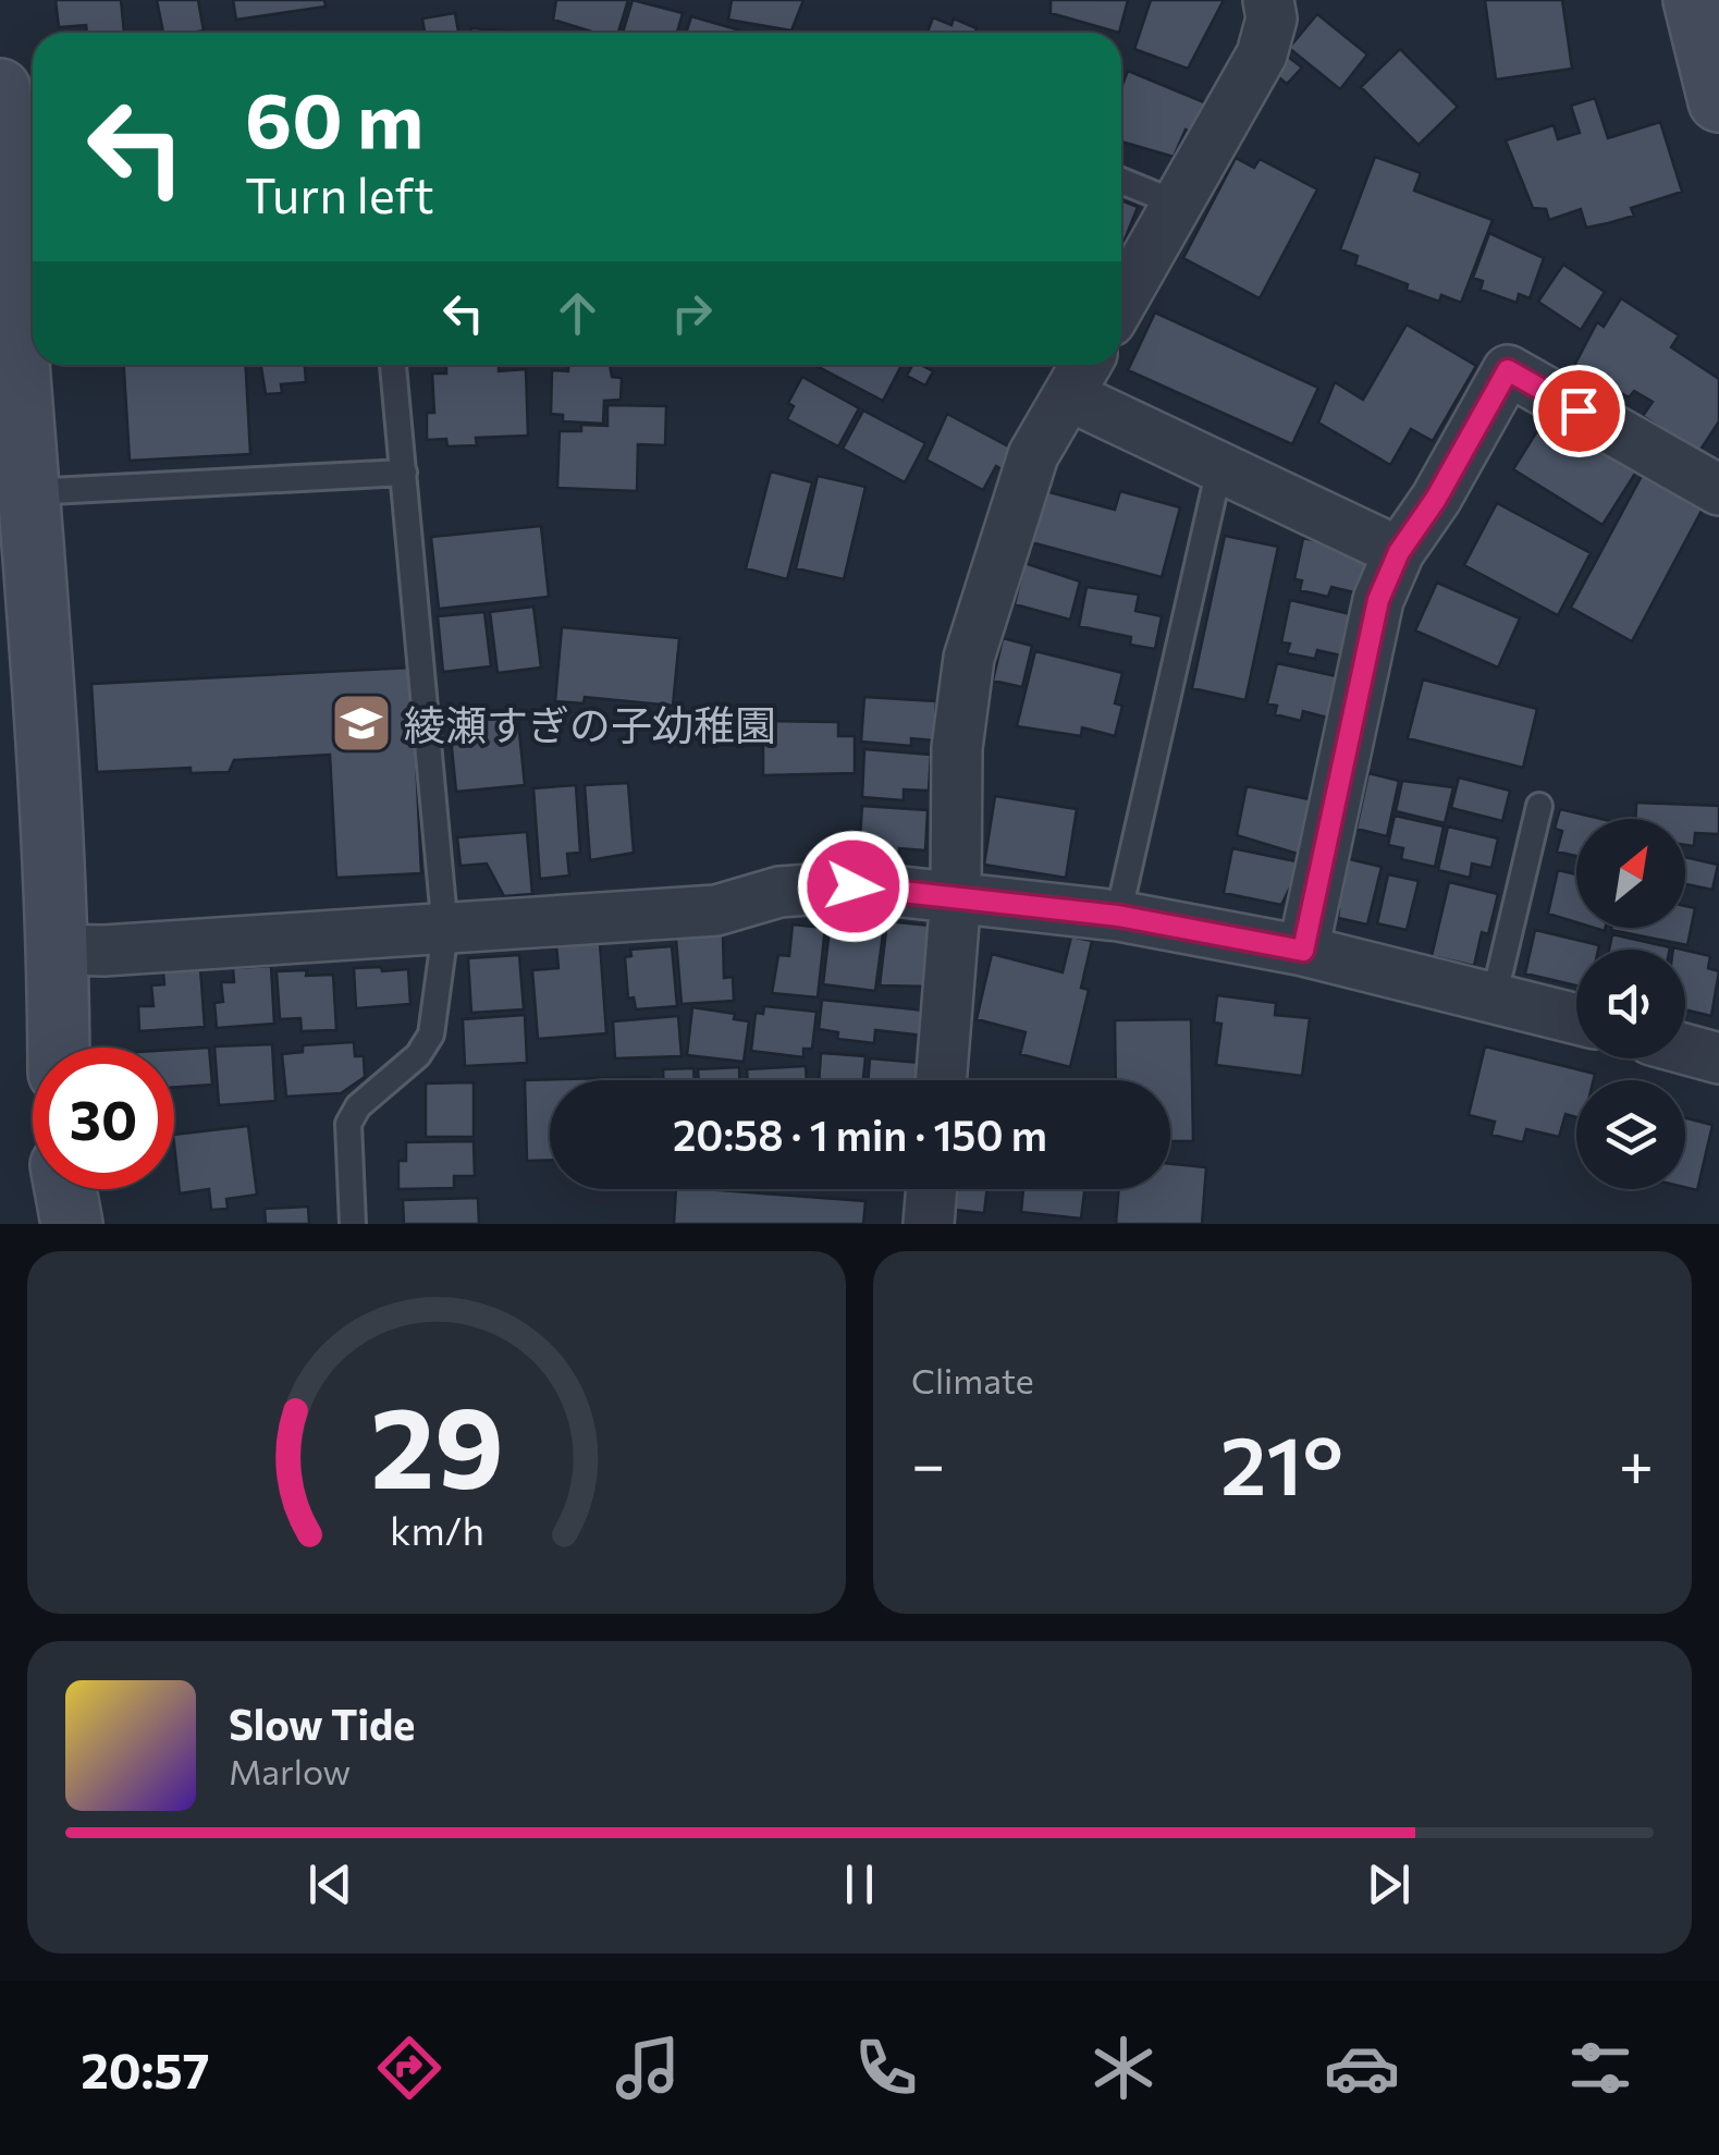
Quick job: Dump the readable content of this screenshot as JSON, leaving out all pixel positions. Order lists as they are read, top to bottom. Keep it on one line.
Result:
{"places":{"school or university":["綾瀬すぎの子幼稚園"]},"north":"top right","page":{"turn":["60 m","Turn left"],"limit":"30","trip":"20:58 · 1 min · 150 m","tile":"Climate","heat":["−","21°","+"],"song":["Slow Tide","Marlow"],"tabs":"20:57","gauge":["29","km/h"]}}
